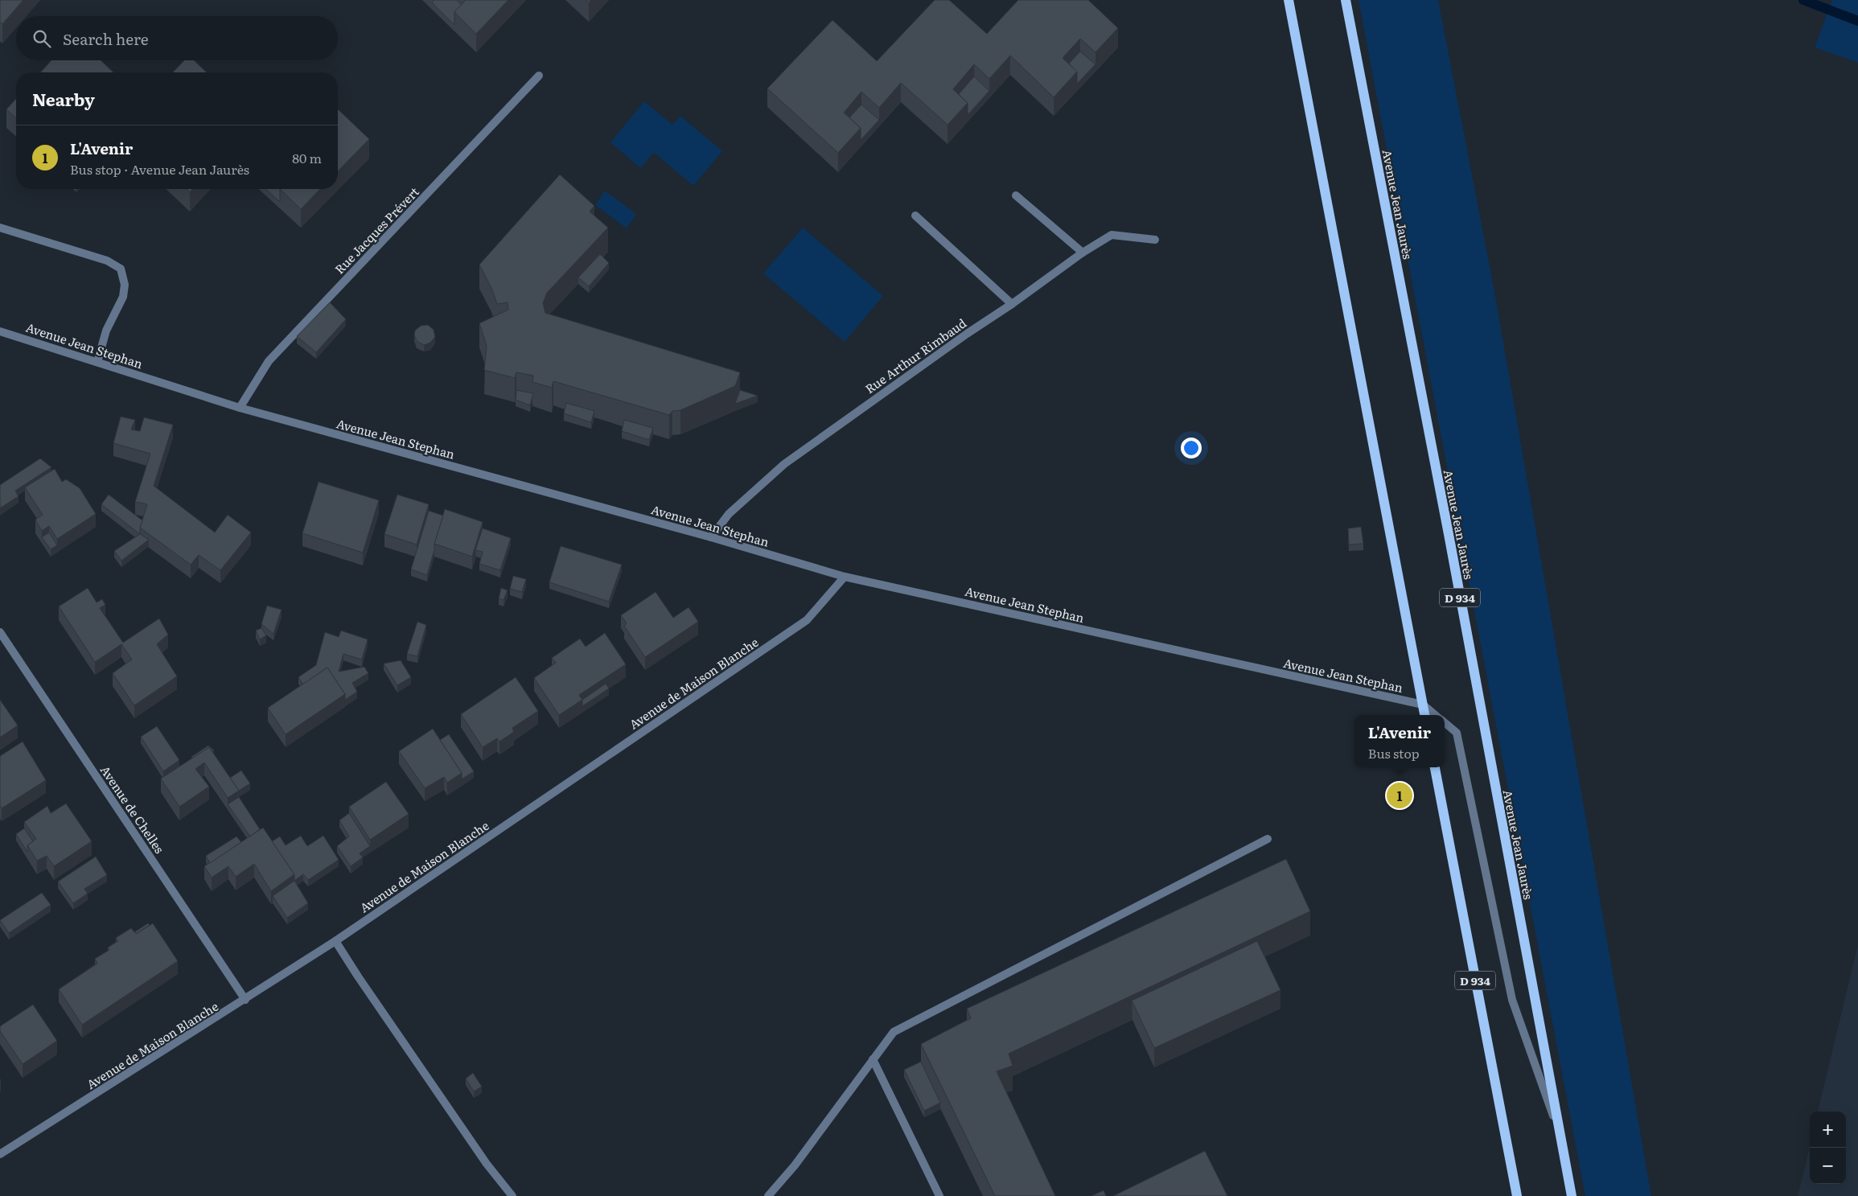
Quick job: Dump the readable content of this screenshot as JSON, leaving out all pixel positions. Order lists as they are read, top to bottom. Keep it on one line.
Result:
{"streets":{"main road":["Avenue Jean Jaurès","D 934"],"street":["Rue Jacques Prévert","Avenue Jean Stephan","Rue Arthur Rimbaud","Avenue de Maison Blanche","Avenue de Chelles"]},"crossings":[["Rue Jacques Prévert","Avenue Jean Stephan"],["Avenue Jean Stephan","Rue Arthur Rimbaud"],["Avenue Jean Stephan","Avenue de Maison Blanche"],["Avenue de Maison Blanche","Avenue de Chelles"]],"page":{"search":"Search here","heading":"Nearby","list":[{"mark":"1","name":"L'Avenir","note":"Bus stop · Avenue Jean Jaurès","value":"80 m"}],"popup":["L'Avenir","Bus stop"],"pins":"1","map_buttons":["+","−"]}}
